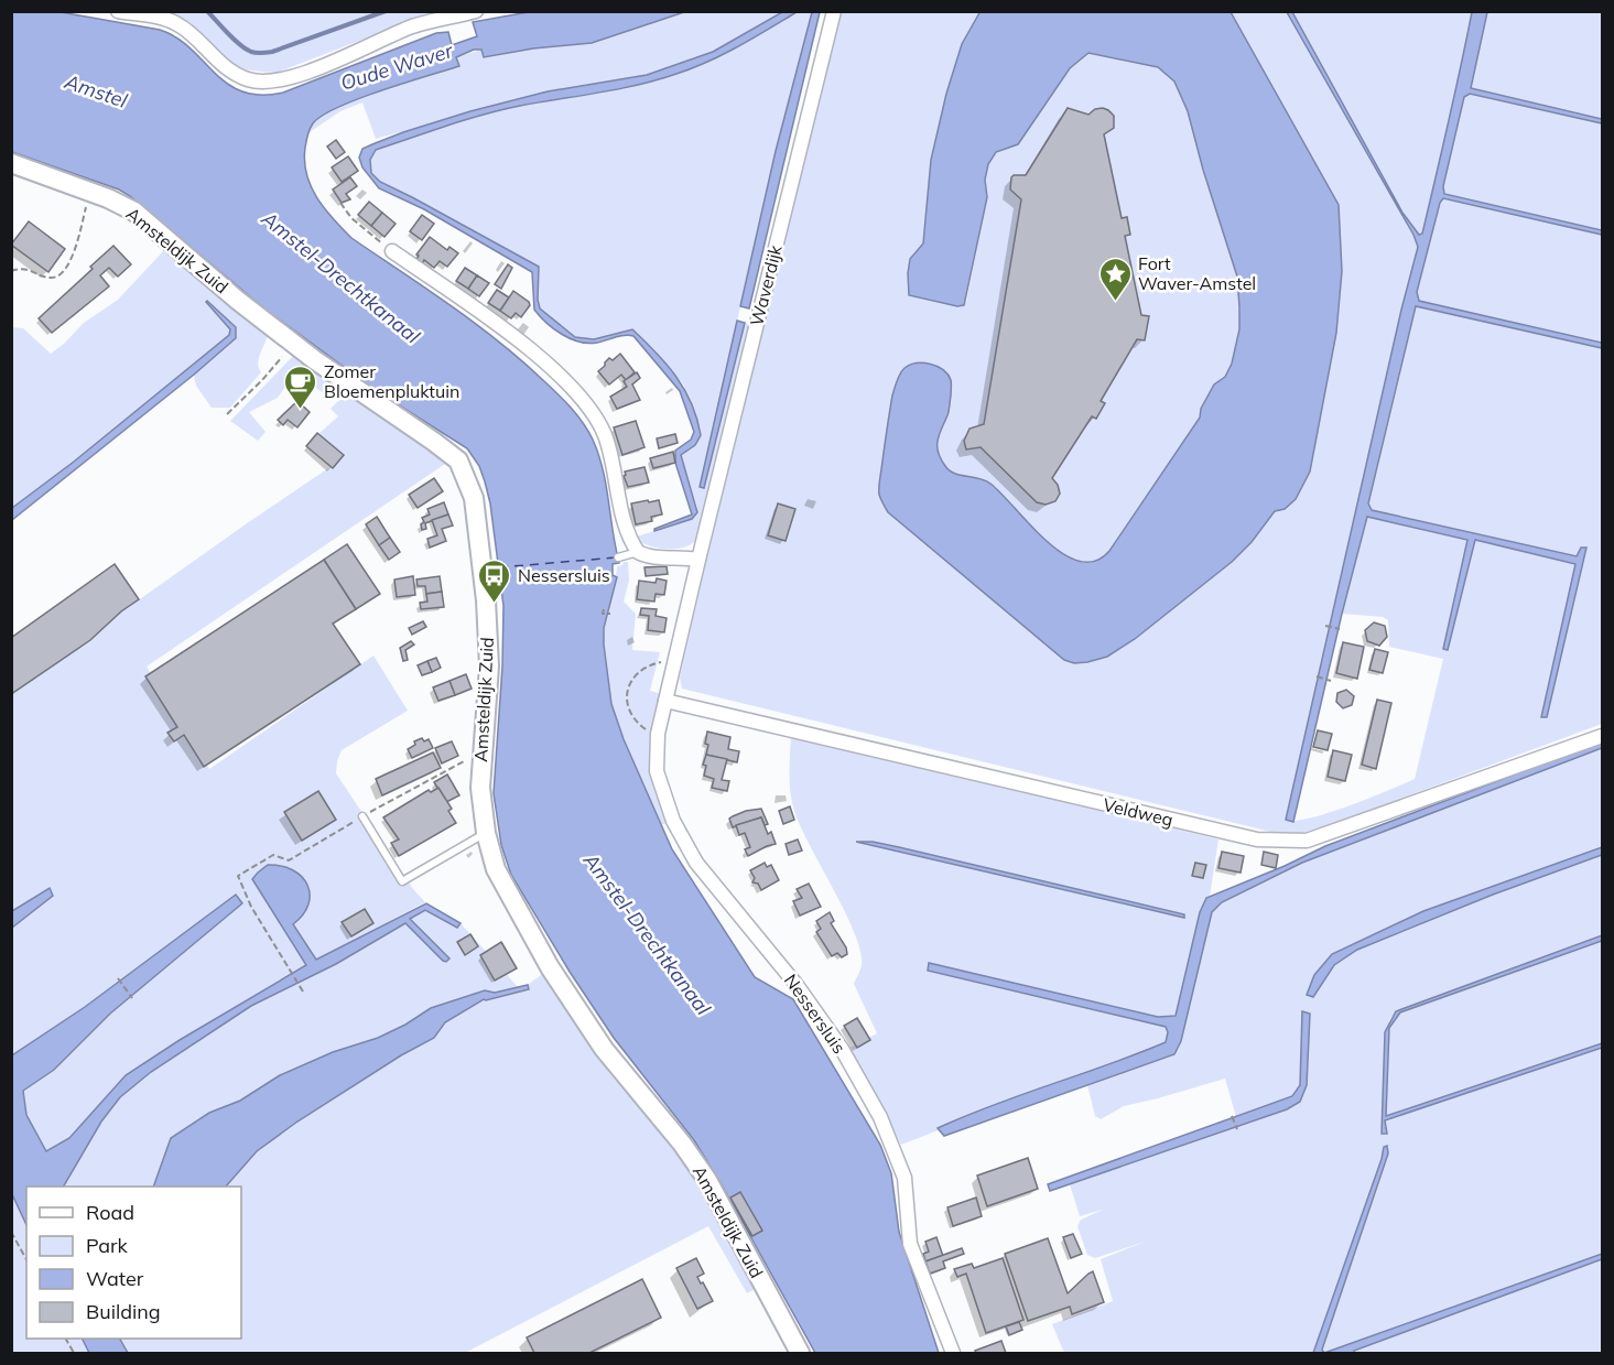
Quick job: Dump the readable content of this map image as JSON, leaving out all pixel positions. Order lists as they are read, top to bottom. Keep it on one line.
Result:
{"streets":{"street":["Amsteldijk Zuid","Waverdijk","Veldweg","Nessersluis"]},"crossings":[["Waverdijk","Nessersluis"],["Veldweg","Nessersluis"]],"water":["Oude Waver","Amstel","Amstel-Drechtkanaal"],"places":{"place":["Fort Waver-Amstel"],"cafe":["Zomer Bloemenpluktuin"],"bus stop":["Nessersluis"]},"legend":["Road","Park","Water","Building"]}
